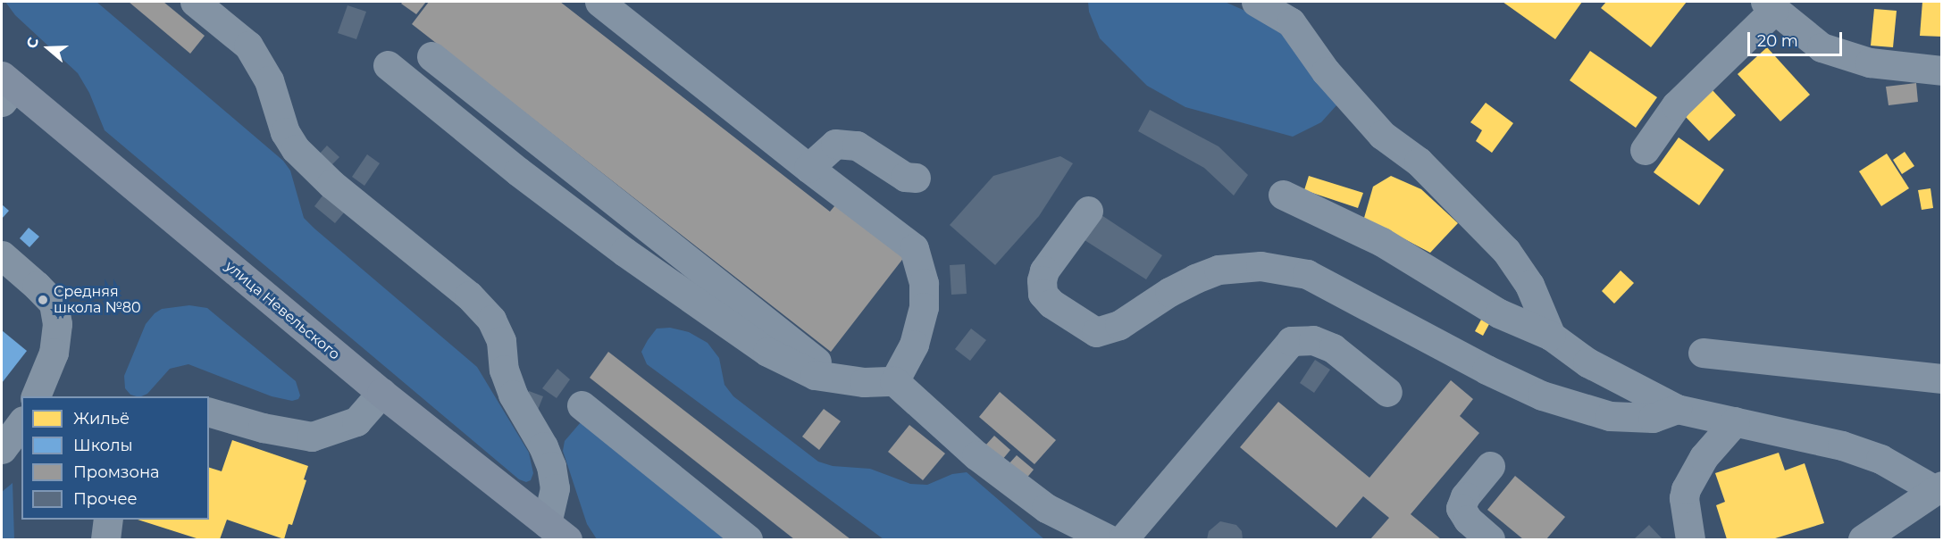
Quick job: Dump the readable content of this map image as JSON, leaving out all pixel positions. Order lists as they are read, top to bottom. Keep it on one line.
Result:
{"streets":{"main road":["улица Невельского"]},"places":["Средняя школа №80"],"legend":["Жильё","Школы","Промзона","Прочее"],"scale_bar":"20 m","north":"left"}
